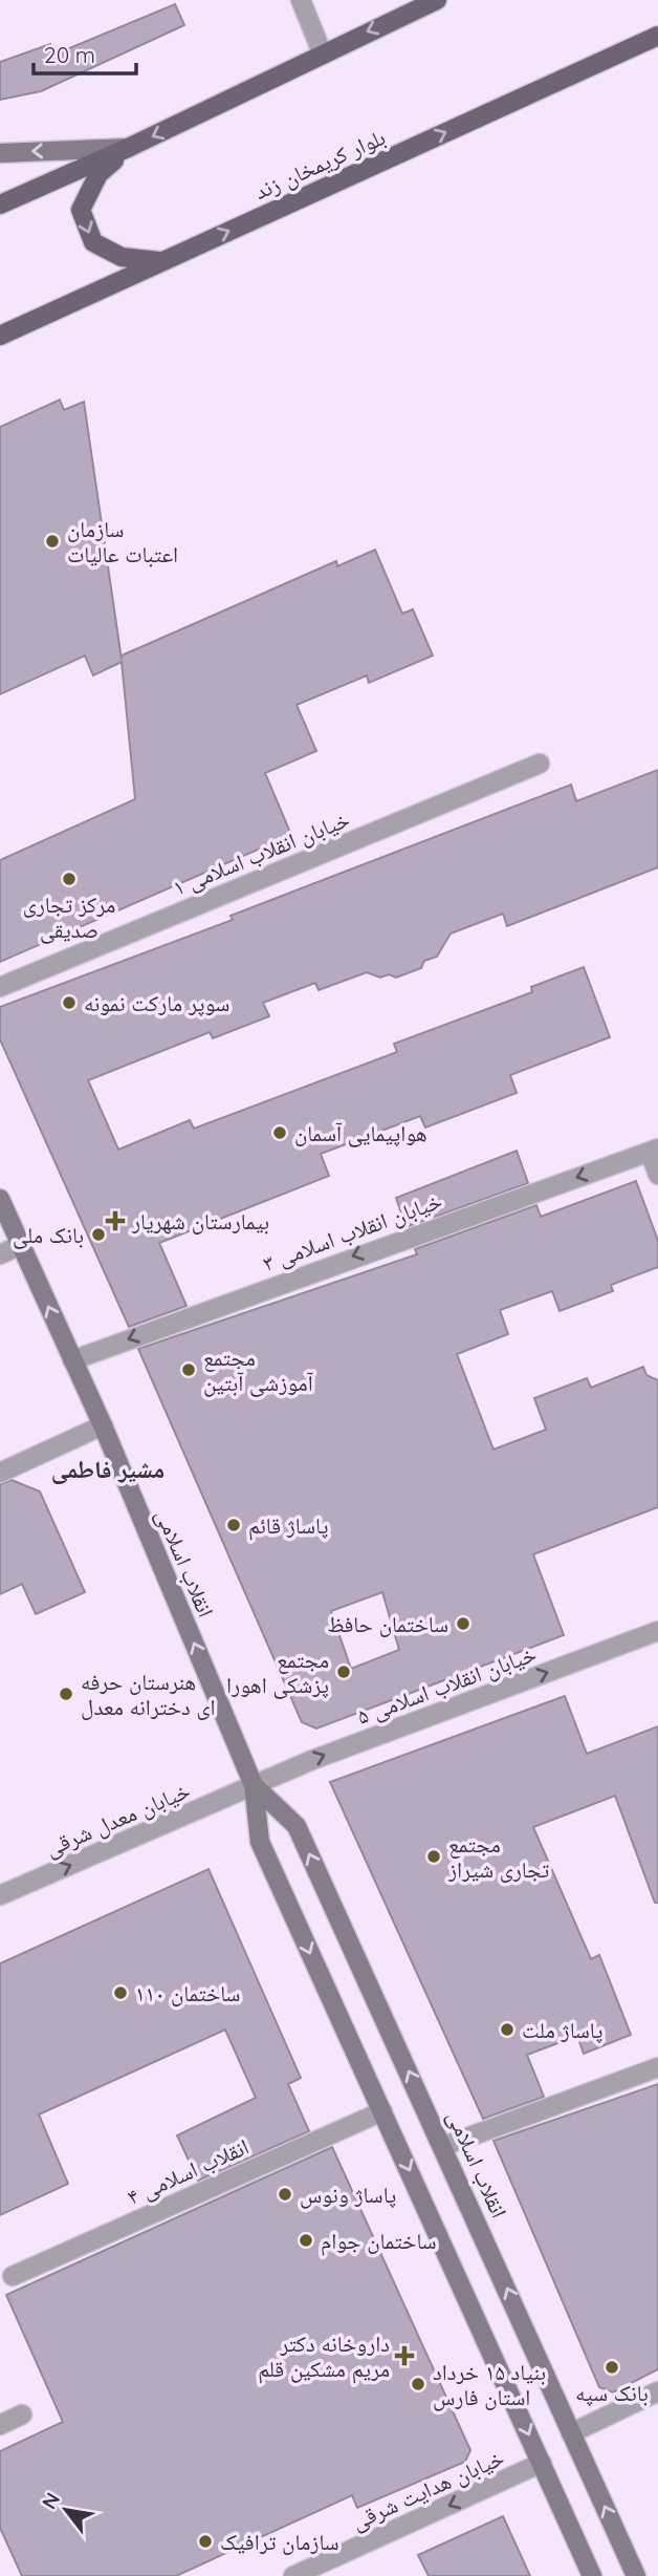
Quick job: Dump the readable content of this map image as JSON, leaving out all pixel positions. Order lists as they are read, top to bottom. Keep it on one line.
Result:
{"streets":{"main road":["بلوار کریمخان زند","انقلاب اسلامی"],"street":["خیابان انقلاب اسلامی ۱","خیابان انقلاب اسلامی ۳","خیابان انقلاب اسلامی ۵","خیابان معدل شرقی","۴ انقلاب اسلامی","خیابان هدایت شرقی"]},"crossings":[["خیابان انقلاب اسلامی ۳","انقلاب اسلامی"],["انقلاب اسلامی","خیابان انقلاب اسلامی ۵"],["انقلاب اسلامی","خیابان معدل شرقی"],["انقلاب اسلامی","۴ انقلاب اسلامی"],["انقلاب اسلامی","خیابان هدایت شرقی"],["خیابان انقلاب اسلامی ۵","خیابان معدل شرقی"]],"one_way":["خیابان انقلاب اسلامی ۳","خیابان انقلاب اسلامی ۵","خیابان معدل شرقی","خیابان هدایت شرقی"],"districts":["مشیر فاطمی"],"places":{"other":["سازمان اعتبات عالیات","مرکز تجاری صدیقی","سوپر مارکت نمونه","هواپیمایی آسمان","بانک ملی","مجتمع آموزشی آبتین","پاساژ قائم","ساختمان حافظ","مجتمع پزشکی اهورا","هنرستان حرفه ای دخترانه معدل","مجتمع تجاری شیراز","ساختمان ۱۱۰","پاساژ ملت","پاساژ ونوس","ساختمان جوام","بانک سپه","بنیاد ۱۵ خرداد استان فارس","سازمان ترافیک"],"health":["بیمارستان شهریار","داروخانه دکتر مریم مشکین قلم"]},"scale_bar":"20 m","north":"top left"}
